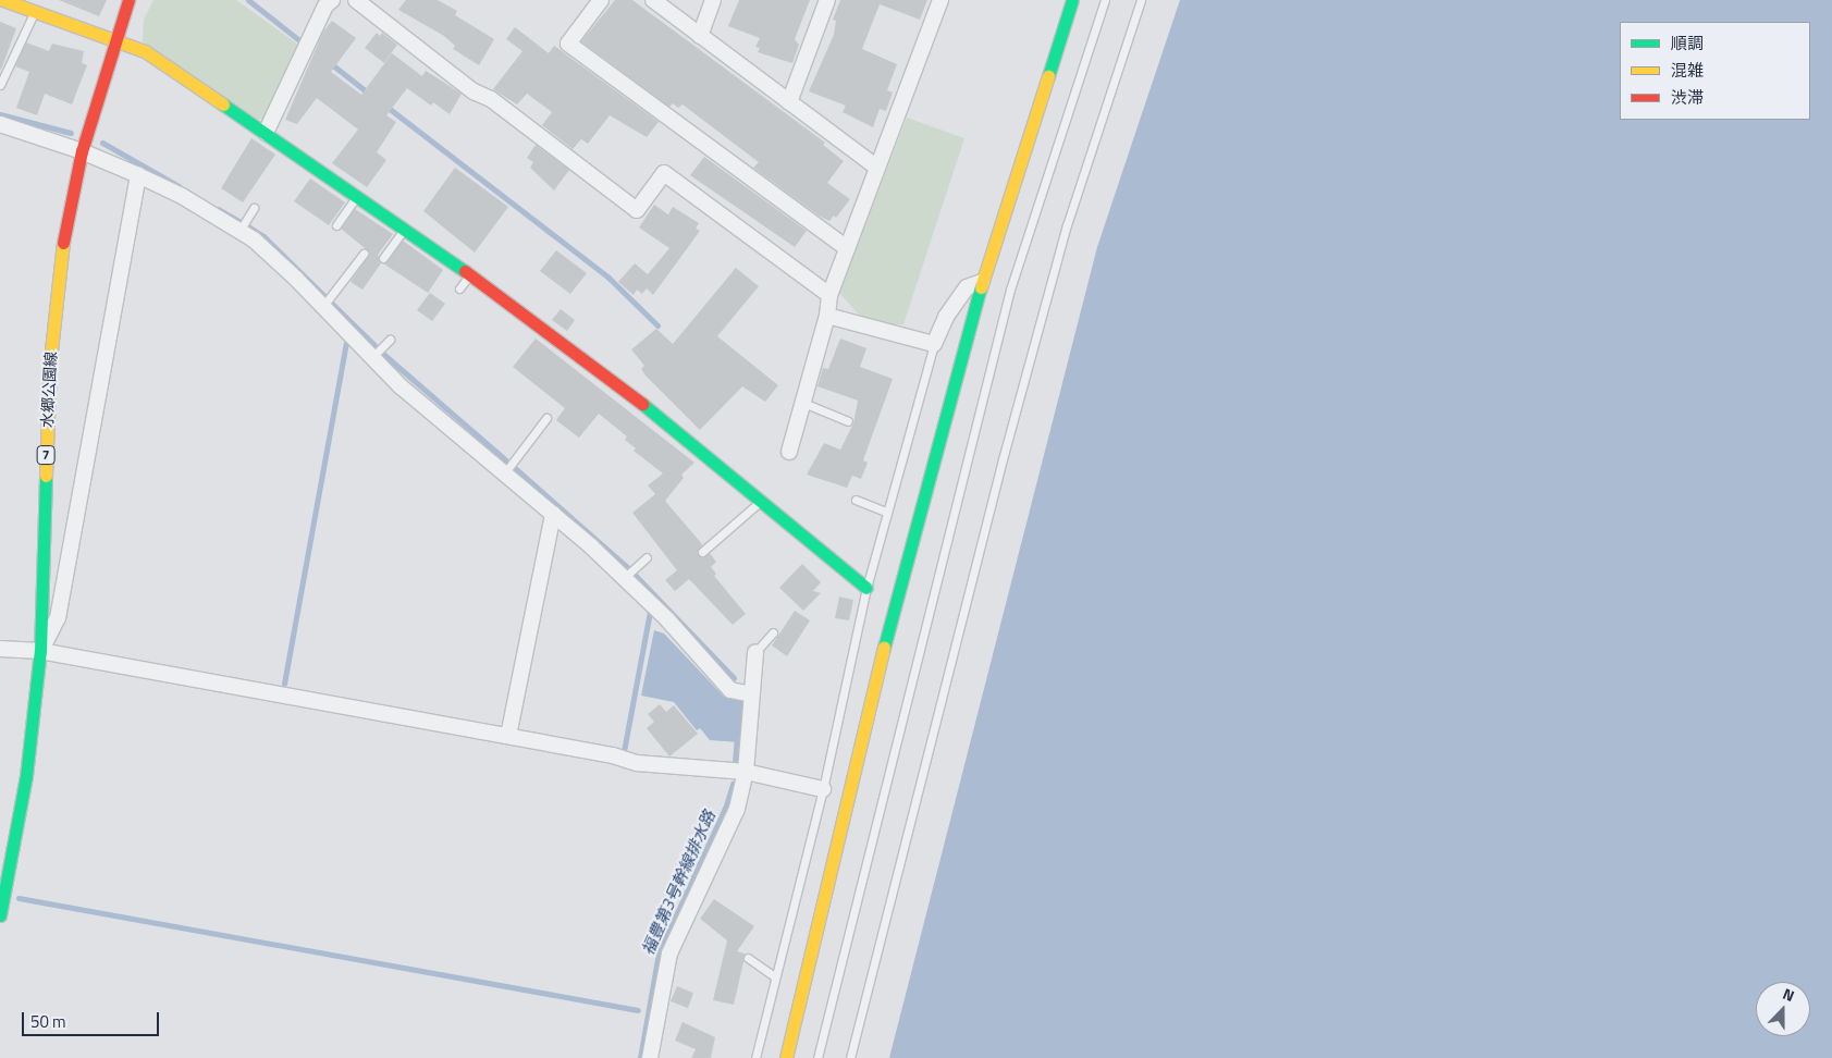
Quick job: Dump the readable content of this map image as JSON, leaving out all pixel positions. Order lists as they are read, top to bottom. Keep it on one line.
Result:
{"streets":{"street":["水郷公園線","7"]},"water":["福豊第3号幹線排水路"],"legend":["順調","混雑","渋滞"],"scale_bar":"50 m","north":"top"}
